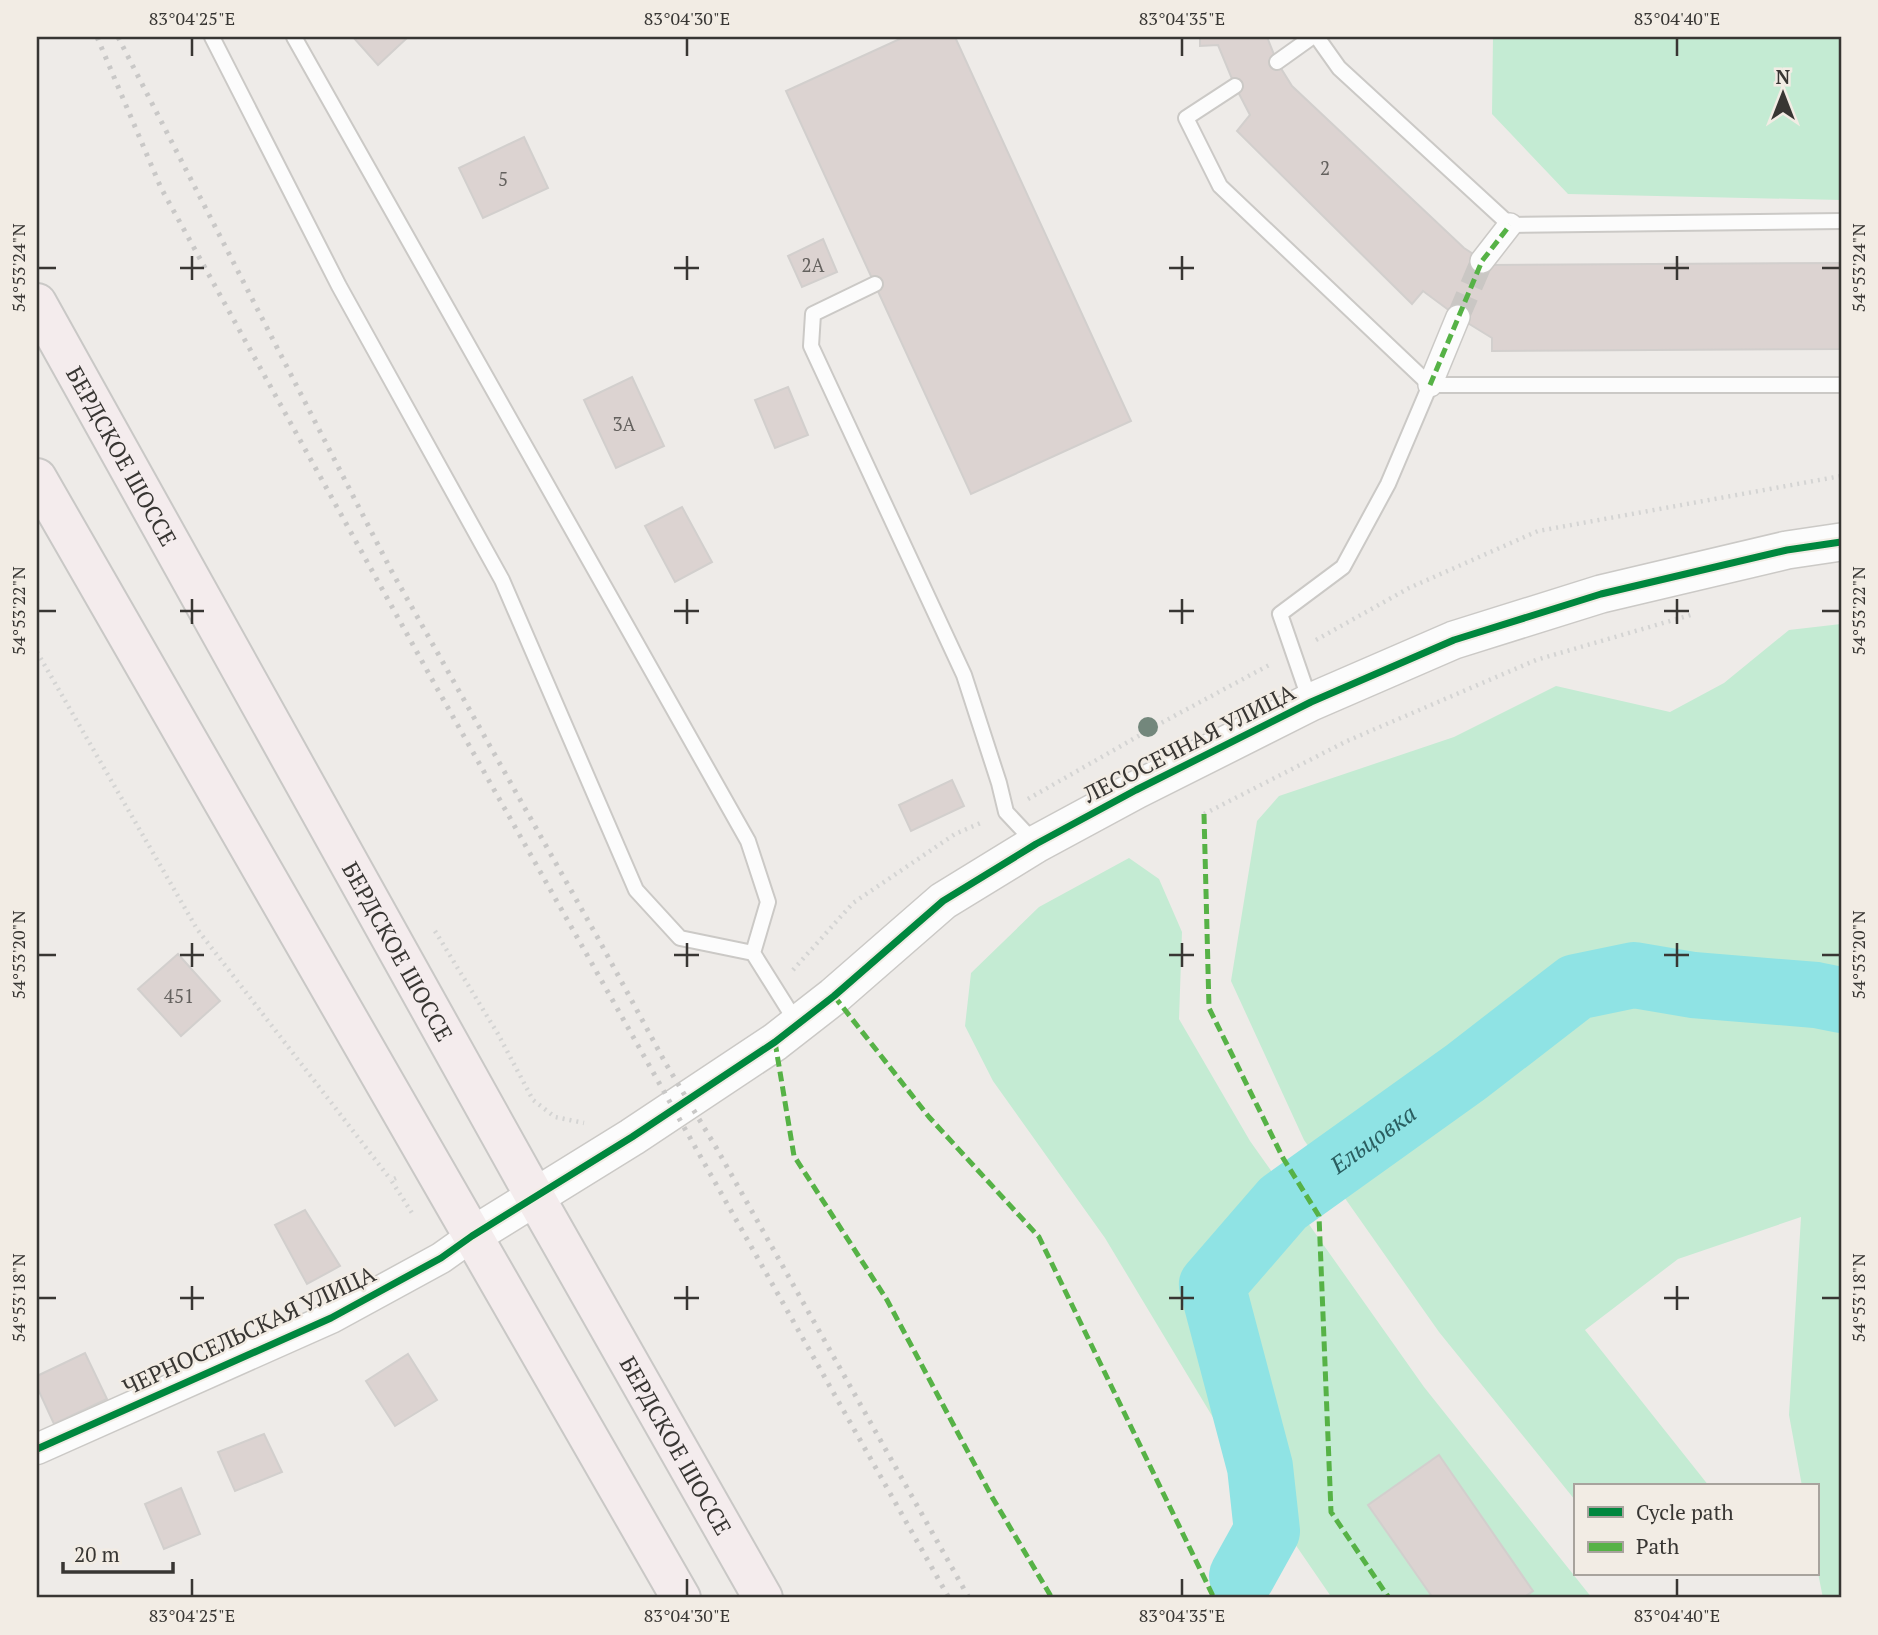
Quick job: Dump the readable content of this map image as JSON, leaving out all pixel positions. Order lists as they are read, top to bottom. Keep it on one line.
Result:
{"streets":{"highway":["БЕРДСКОЕ ШОССЕ"],"street":["ЛЕСОСЕЧНАЯ УЛИЦА","ЧЕРНОСЕЛЬСКАЯ УЛИЦА"]},"crossings":[["БЕРДСКОЕ ШОССЕ","ЛЕСОСЕЧНАЯ УЛИЦА"]],"water":["Ельцовка"],"house_numbers":["2","5","2А","3А","451"],"legend":["Cycle path","Path"],"scale_bar":"20 m","north":"top","coordinates":["83°04'25\"E","83°04'30\"E","83°04'35\"E","83°04'40\"E","54°53'24\"N","54°53'22\"N","54°53'20\"N","54°53'18\"N"]}
